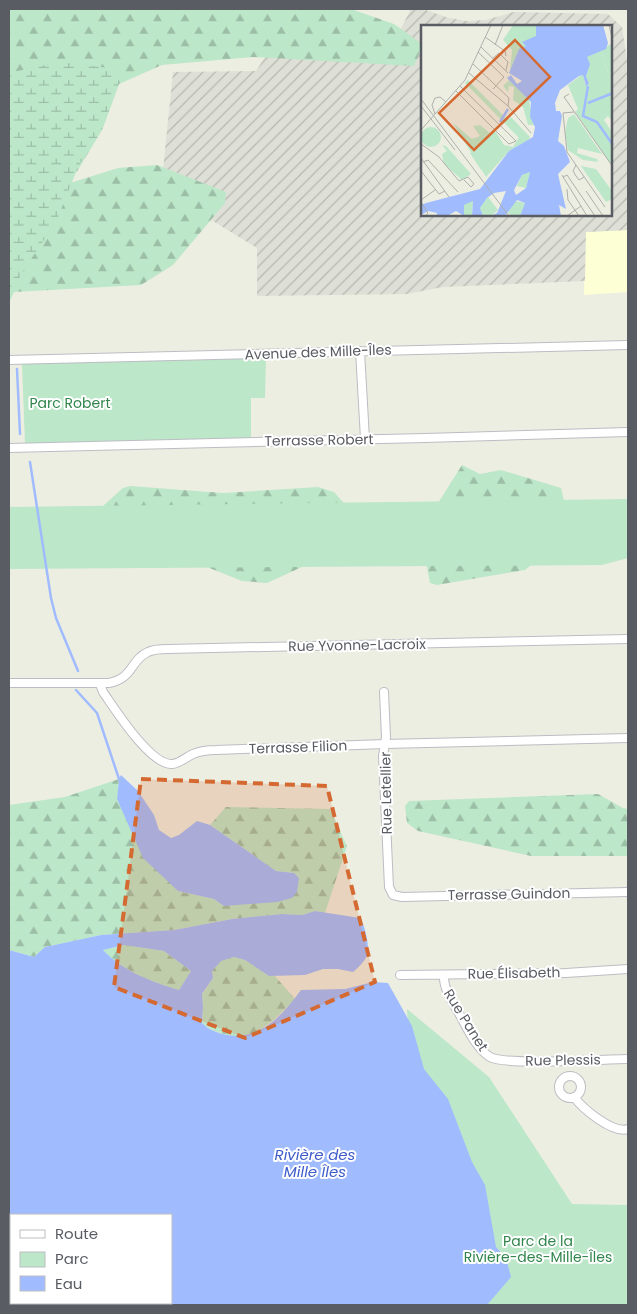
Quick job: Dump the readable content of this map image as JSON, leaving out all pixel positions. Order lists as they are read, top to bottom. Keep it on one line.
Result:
{"streets":{"street":["Avenue des Mille-Îles","Terrasse Robert","Rue Yvonne-Lacroix","Terrasse Filion","Rue Letellier","Terrasse Guindon","Rue Élisabeth","Rue Panet","Rue Plessis"]},"crossings":[["Rue Yvonne-Lacroix","Terrasse Filion"],["Terrasse Filion","Rue Letellier"],["Rue Letellier","Terrasse Guindon"],["Rue Élisabeth","Rue Panet"],["Rue Panet","Rue Plessis"]],"water":["Rivière des Mille Îles"],"parks":["Parc Robert","Parc de la Rivière-des-Mille-Îles"],"legend":["Route","Parc","Eau"]}
